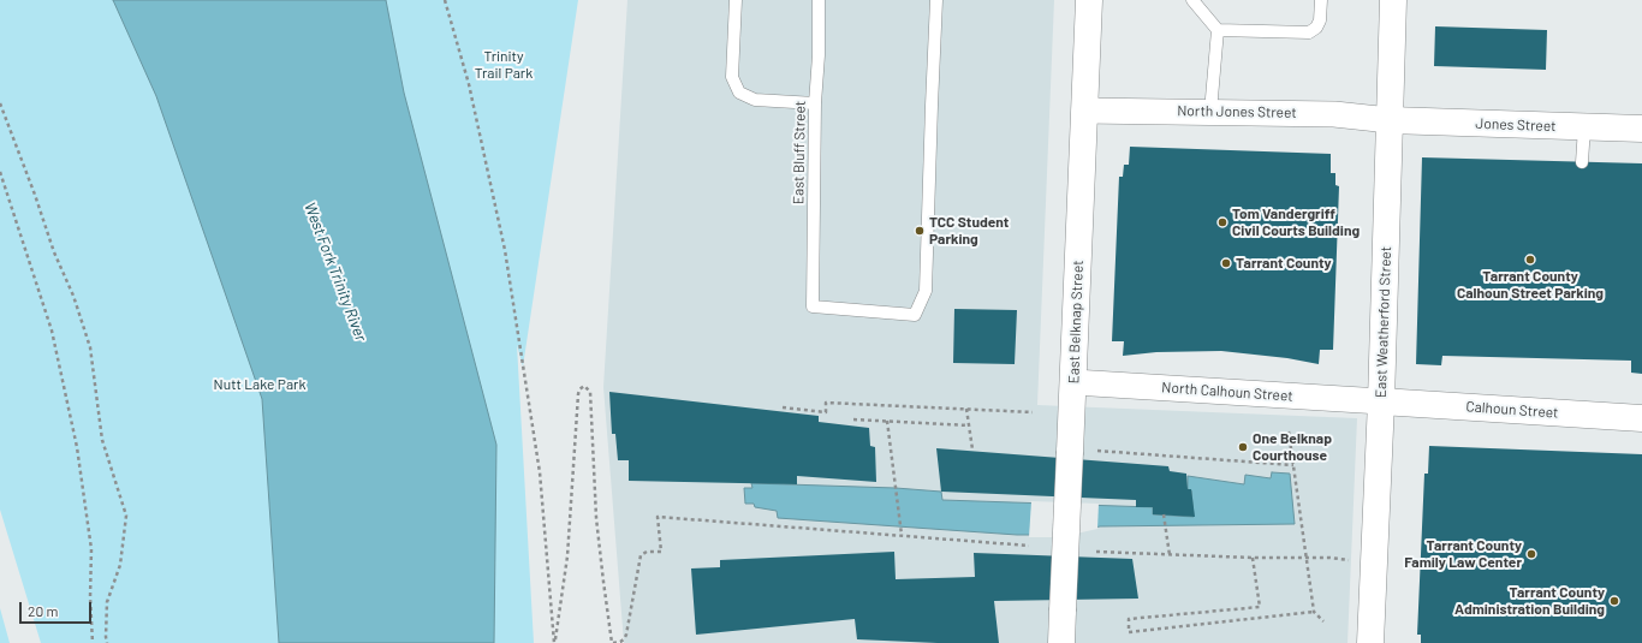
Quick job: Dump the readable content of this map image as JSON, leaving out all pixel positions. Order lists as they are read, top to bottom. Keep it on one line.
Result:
{"streets":{"main road":["Jones Street","East Belknap Street","East Weatherford Street","Calhoun Street"],"street":["North Jones Street","North Calhoun Street"],"lane":["East Bluff Street"]},"crossings":[["North Jones Street","Jones Street"],["North Jones Street","East Belknap Street"],["North Jones Street","East Weatherford Street"],["Jones Street","East Weatherford Street"],["East Belknap Street","North Calhoun Street"],["East Weatherford Street","North Calhoun Street"],["East Weatherford Street","Calhoun Street"],["North Calhoun Street","Calhoun Street"]],"water":["West Fork Trinity River"],"parks":["Trinity Trail Park","Nutt Lake Park"],"places":["Tom Vandergriff Civil Courts Building","TCC Student Parking","Tarrant County Calhoun Street Parking","Tarrant County","One Belknap Courthouse","Tarrant County Family Law Center","Tarrant County Administration Building"],"scale_bar":"20 m"}
